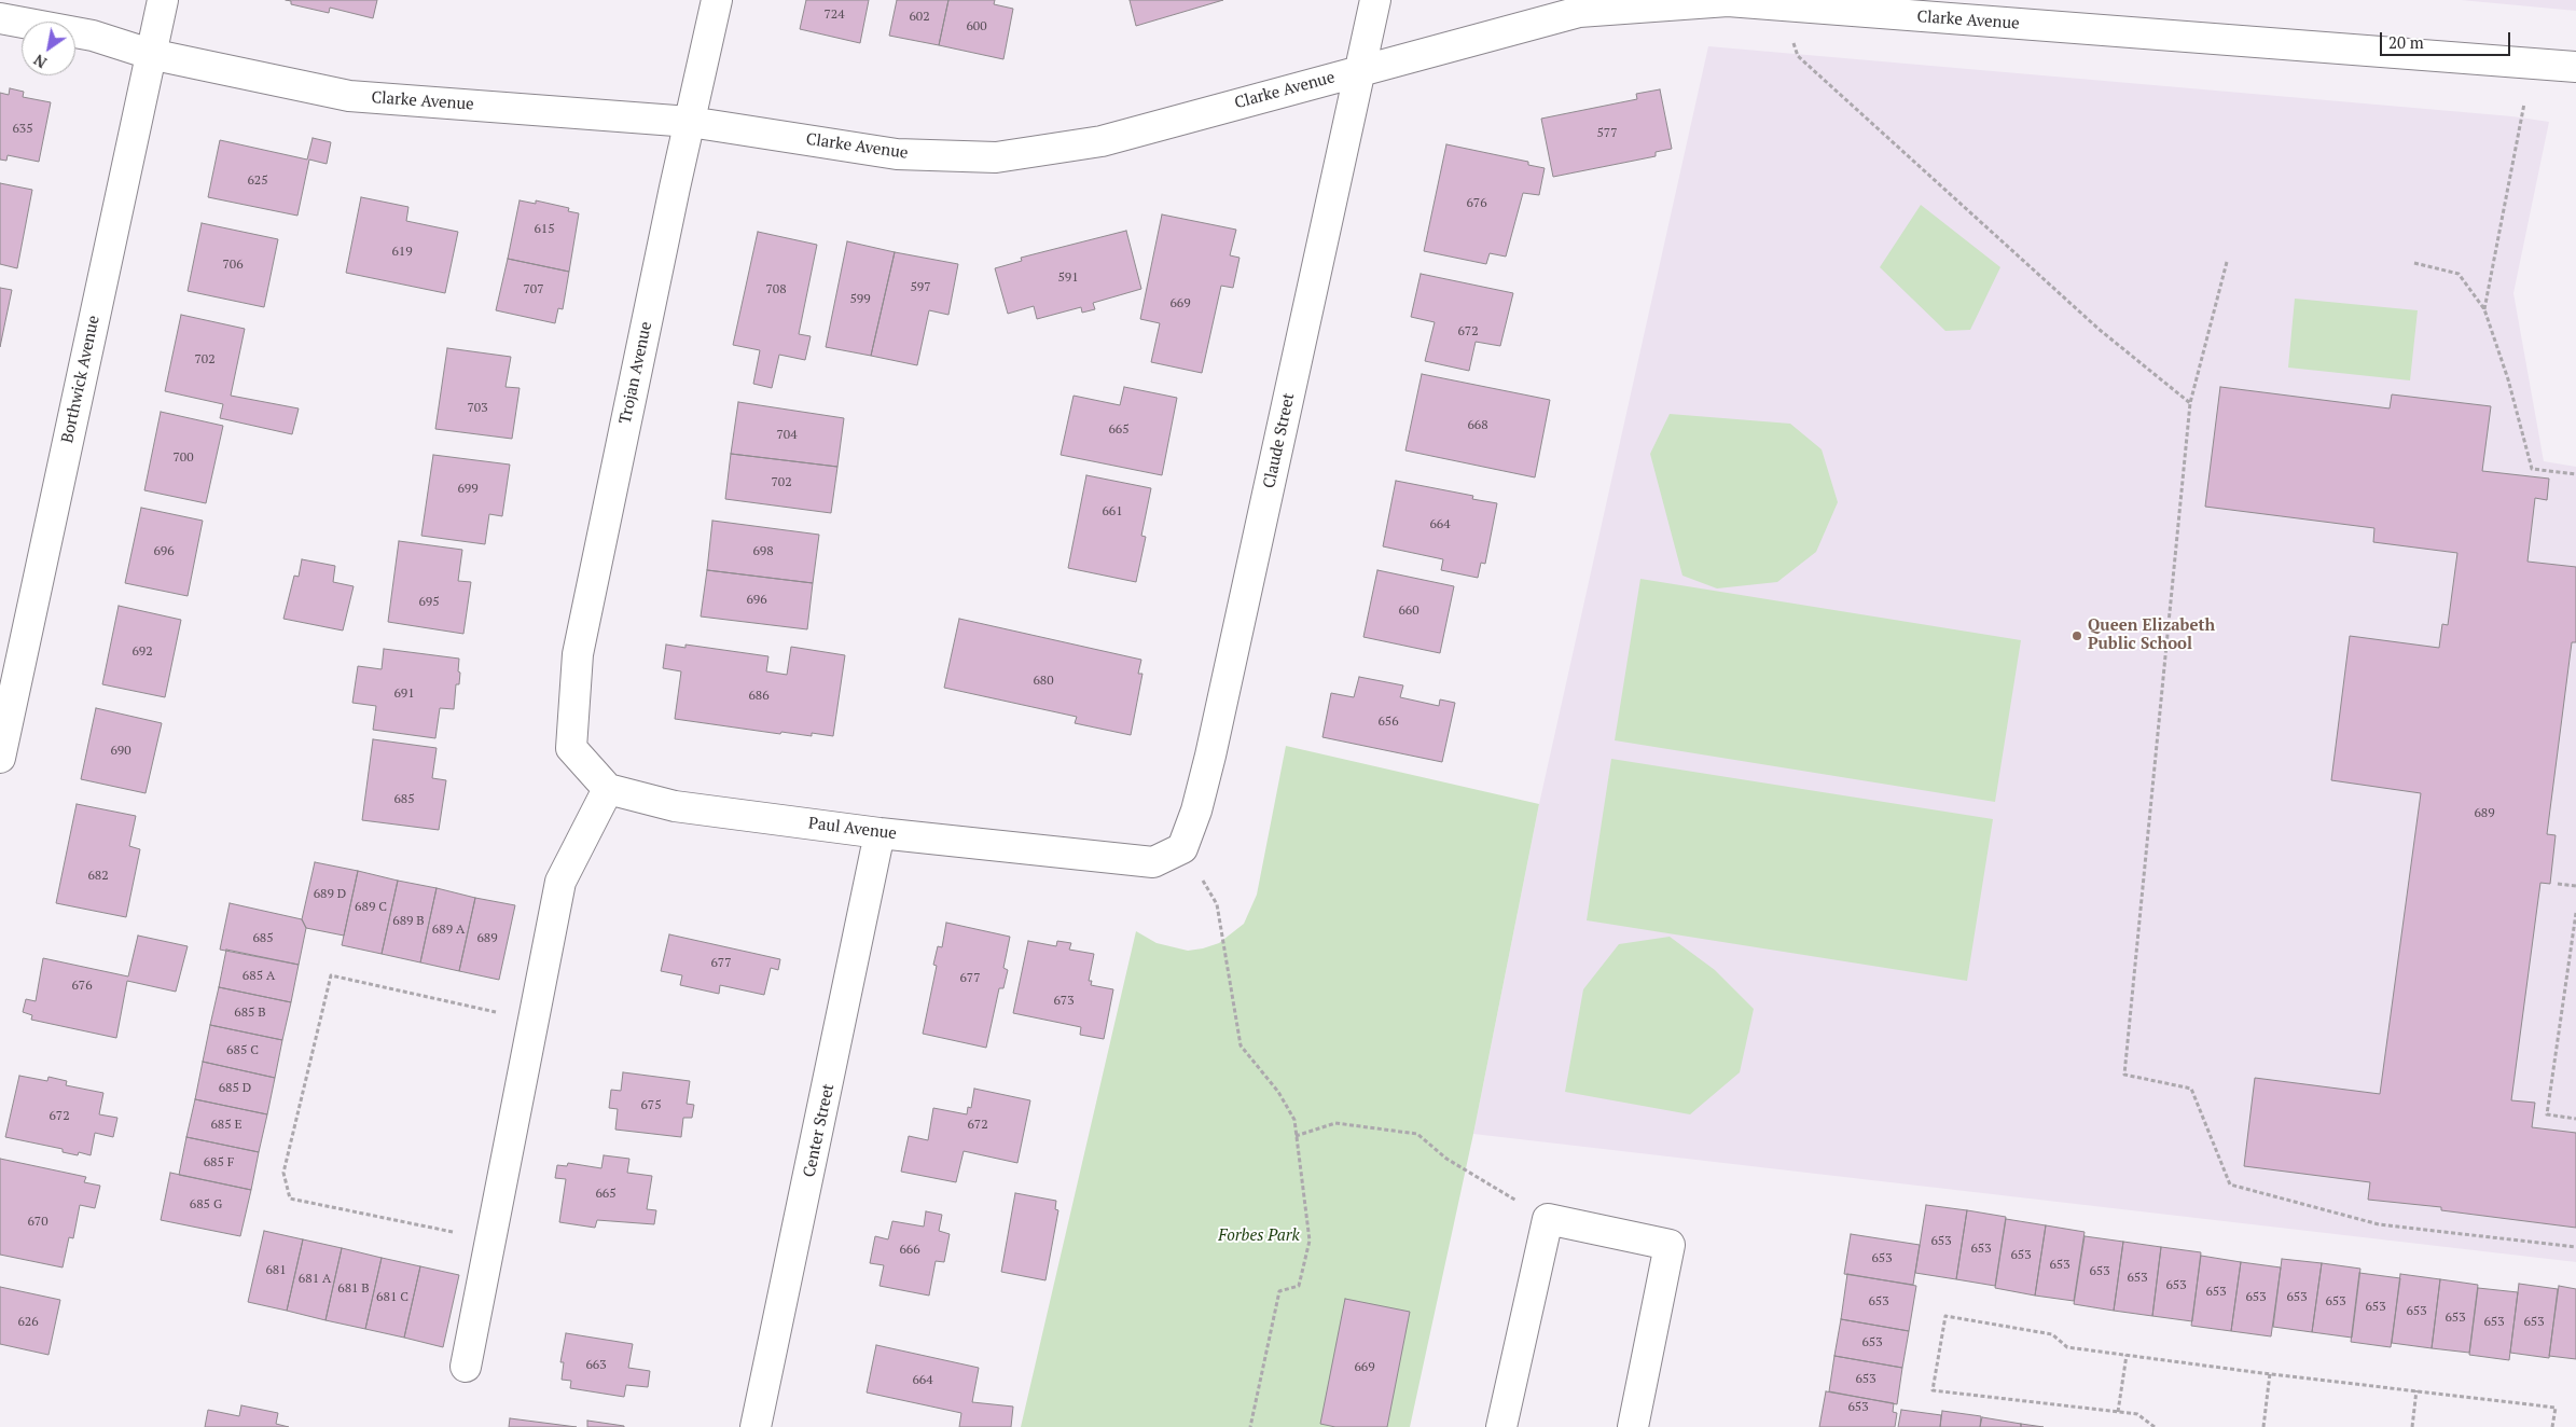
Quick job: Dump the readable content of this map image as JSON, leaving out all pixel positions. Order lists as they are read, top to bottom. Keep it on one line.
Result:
{"streets":{"street":["Clarke Avenue","Trojan Avenue","Borthwick Avenue","Claude Street","Paul Avenue","Center Street"]},"crossings":[["Clarke Avenue","Trojan Avenue"],["Clarke Avenue","Borthwick Avenue"],["Clarke Avenue","Claude Street"],["Trojan Avenue","Paul Avenue"],["Claude Street","Paul Avenue"],["Paul Avenue","Center Street"]],"parks":["Forbes Park"],"places":["Queen Elizabeth Public School"],"house_numbers":["724","602","600","635","577","625","676","615","619","706","591","597","707","708","599","669","672","702","703","668","665","704","700","702","699","661","664","696","698","696","695","660","692","680","691","686","656","690","685","689","682","689 D","689 C","689 B","689 A","685","689","677","685 A","677","676","673","685 B","685 C","685 D","675","672","685 E","672","685 F","665","685 G","670","653","653","666","653","653","653","681","653","653","681 A","653","681 B","653","681 C","653","653","653","653","653","653","653","626","653","653","653","663","669","653","664","653"],"scale_bar":"20 m","north":"bottom left"}
